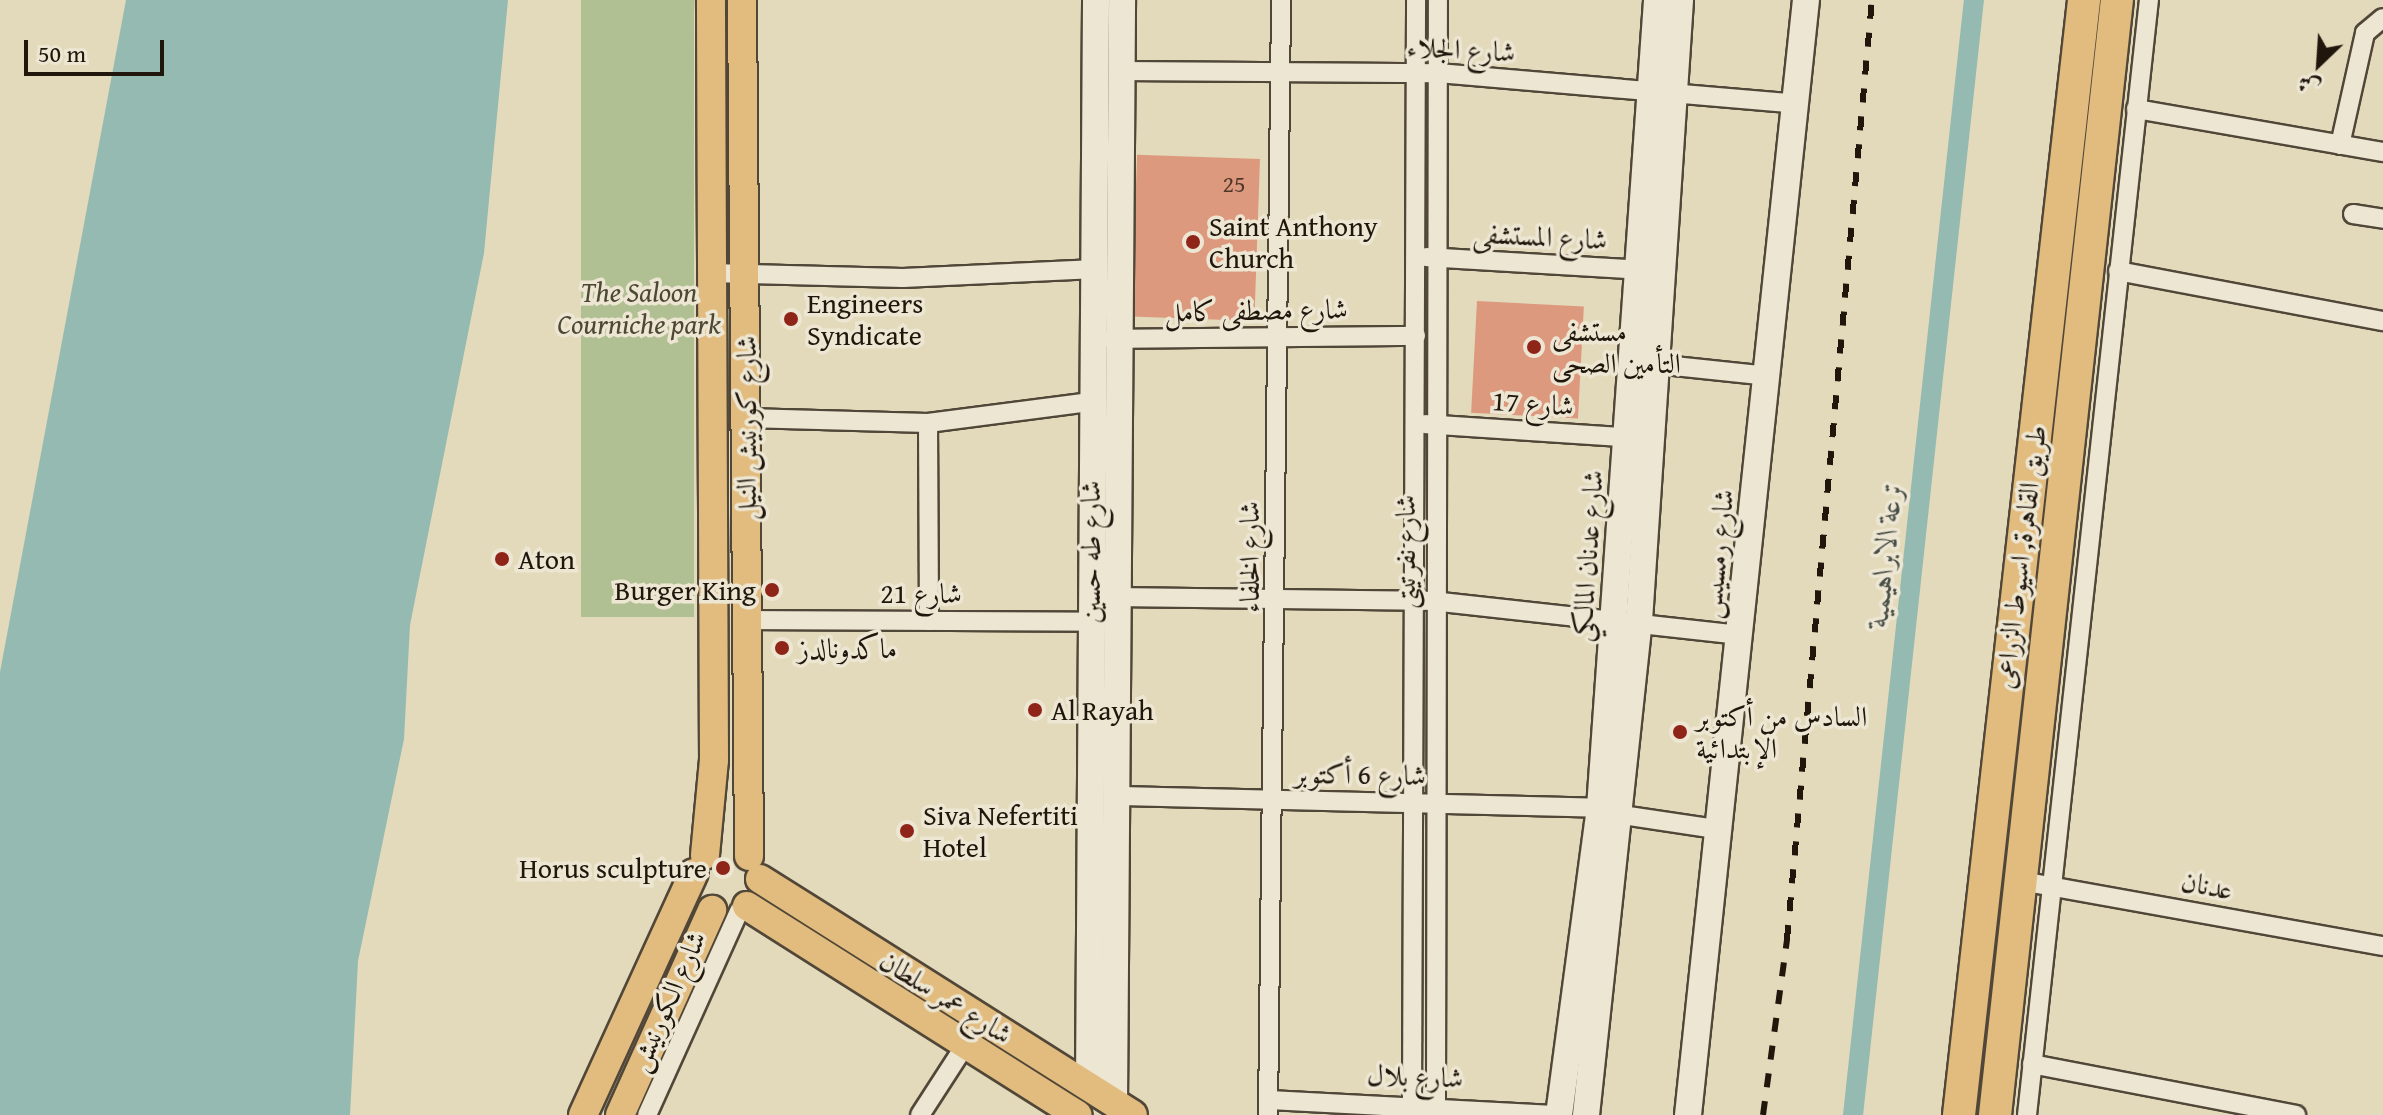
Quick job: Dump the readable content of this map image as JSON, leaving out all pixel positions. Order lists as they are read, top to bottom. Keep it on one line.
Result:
{"streets":{"highway":["طريق القاهرة, اسيوط الزراعى"],"main road":["شارع كورنيش النيل","شارع طه حسين","شارع رمسيس","شارع عدنان المالكي","شارع عمر سلطان"],"street":["شارع الجلاء","شارع المستشفى","شارع مصطفى كامل","شارع 17","شارع نفرتيتى","شارع الخلفاء","شارع 21","شارع 6 أكتوبر","عدنان","شارع الكورنيش","شارع بلال"]},"crossings":[["شارع الجلاء","شارع طه حسين"],["شارع الجلاء","شارع نفرتيتى"],["شارع الجلاء","شارع رمسيس"],["شارع الجلاء","شارع عدنان المالكي"],["شارع الجلاء","شارع الخلفاء"],["شارع المستشفى","شارع نفرتيتى"],["شارع المستشفى","شارع عدنان المالكي"],["شارع مصطفى كامل","شارع طه حسين"],["شارع مصطفى كامل","شارع نفرتيتى"],["شارع مصطفى كامل","شارع الخلفاء"],["شارع 17","شارع نفرتيتى"],["شارع 17","شارع عدنان المالكي"],["شارع كورنيش النيل","شارع 21"],["شارع كورنيش النيل","شارع عمر سلطان"],["شارع طه حسين","شارع 21"],["شارع طه حسين","شارع 6 أكتوبر"],["شارع طه حسين","شارع عمر سلطان"],["شارع نفرتيتى","شارع 6 أكتوبر"],["شارع نفرتيتى","شارع بلال"],["شارع رمسيس","شارع 6 أكتوبر"],["شارع عدنان المالكي","شارع 6 أكتوبر"],["شارع عدنان المالكي","شارع بلال"],["شارع الخلفاء","شارع 6 أكتوبر"],["شارع الخلفاء","شارع بلال"],["طريق القاهرة, اسيوط الزراعى","عدنان"],["شارع عمر سلطان","شارع الكورنيش"]],"water":["ترعة الابراهيمية"],"parks":["The Saloon Courniche park"],"places":["Saint Anthony Church","Engineers Syndicate","مستشفى التأمين الصحى","Aton","Burger King","ماكدونالدز","Al Rayah","السادس من أكتوبر الإبتدائية","Siva Nefertiti Hotel","Horus sculpture"],"house_numbers":["25"],"scale_bar":"50 m","north":"bottom left"}
